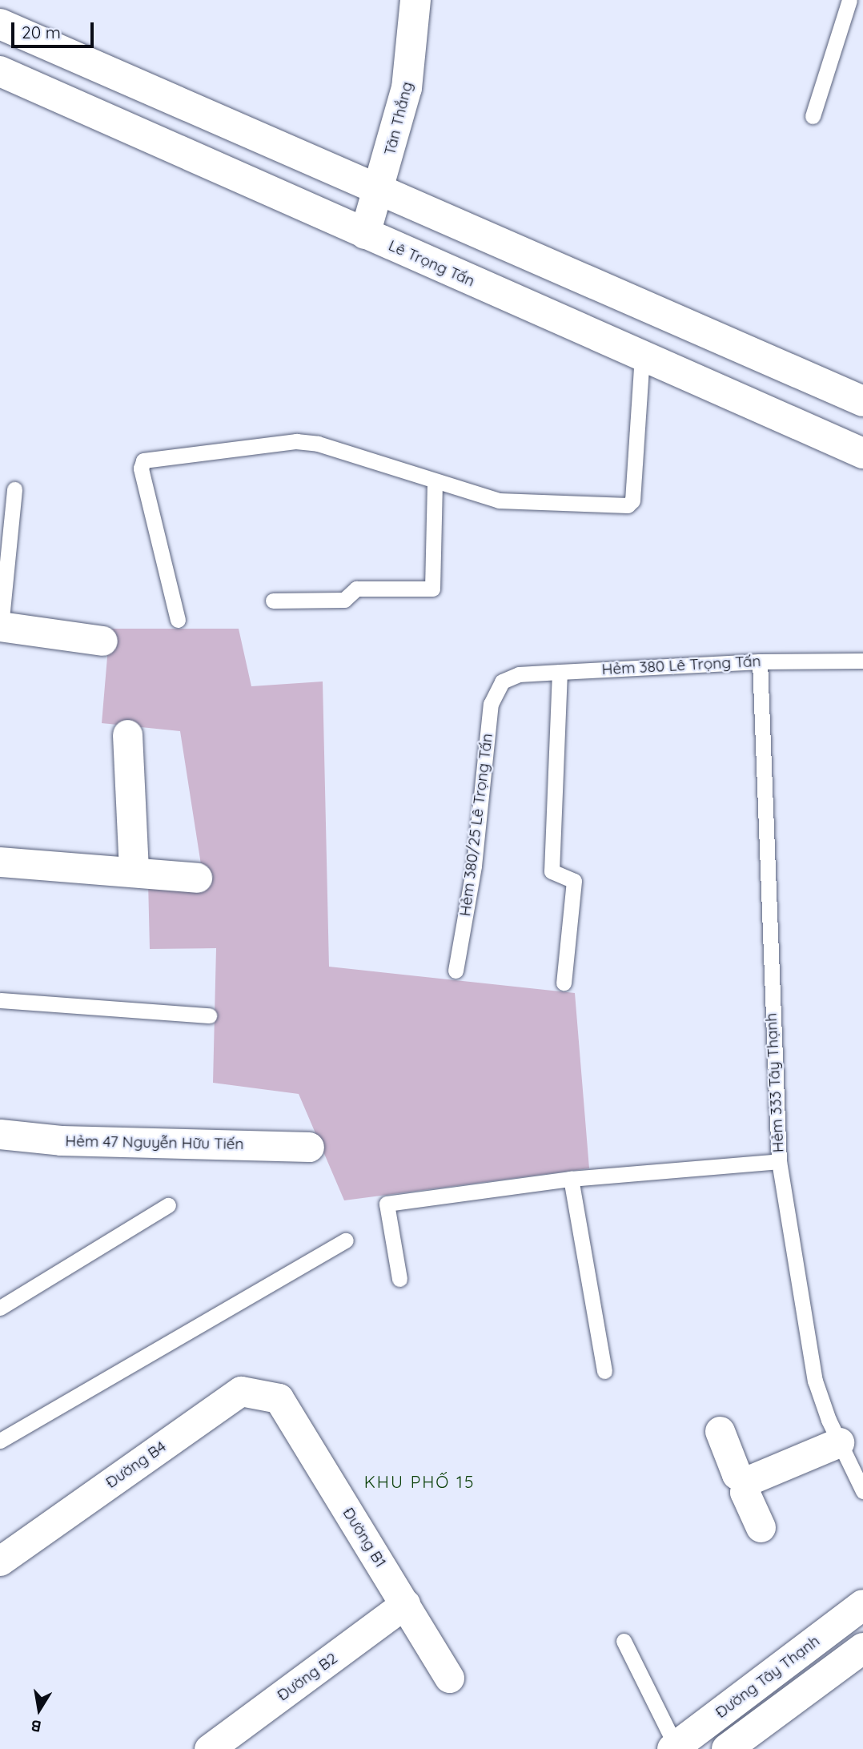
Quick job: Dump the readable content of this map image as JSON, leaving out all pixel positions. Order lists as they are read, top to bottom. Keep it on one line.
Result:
{"streets":{"main road":["Tân Thắng","Lê Trọng Tấn","Đường Tây Thạnh"],"street":["Hẻm 47 Nguyễn Hữu Tiến","Đường B4","Đường B1","Đường B2"],"lane":["Hẻm 380 Lê Trọng Tấn","Hẻm 380/25 Lê Trọng Tấn","Hẻm 333 Tây Thạnh"]},"crossings":[["Tân Thắng","Lê Trọng Tấn"],["Hẻm 380 Lê Trọng Tấn","Hẻm 380/25 Lê Trọng Tấn"],["Hẻm 380 Lê Trọng Tấn","Hẻm 333 Tây Thạnh"],["Đường B4","Đường B1"],["Đường B1","Đường B2"]],"districts":["KHU PHỐ 15"],"scale_bar":"20 m","north":"bottom"}
